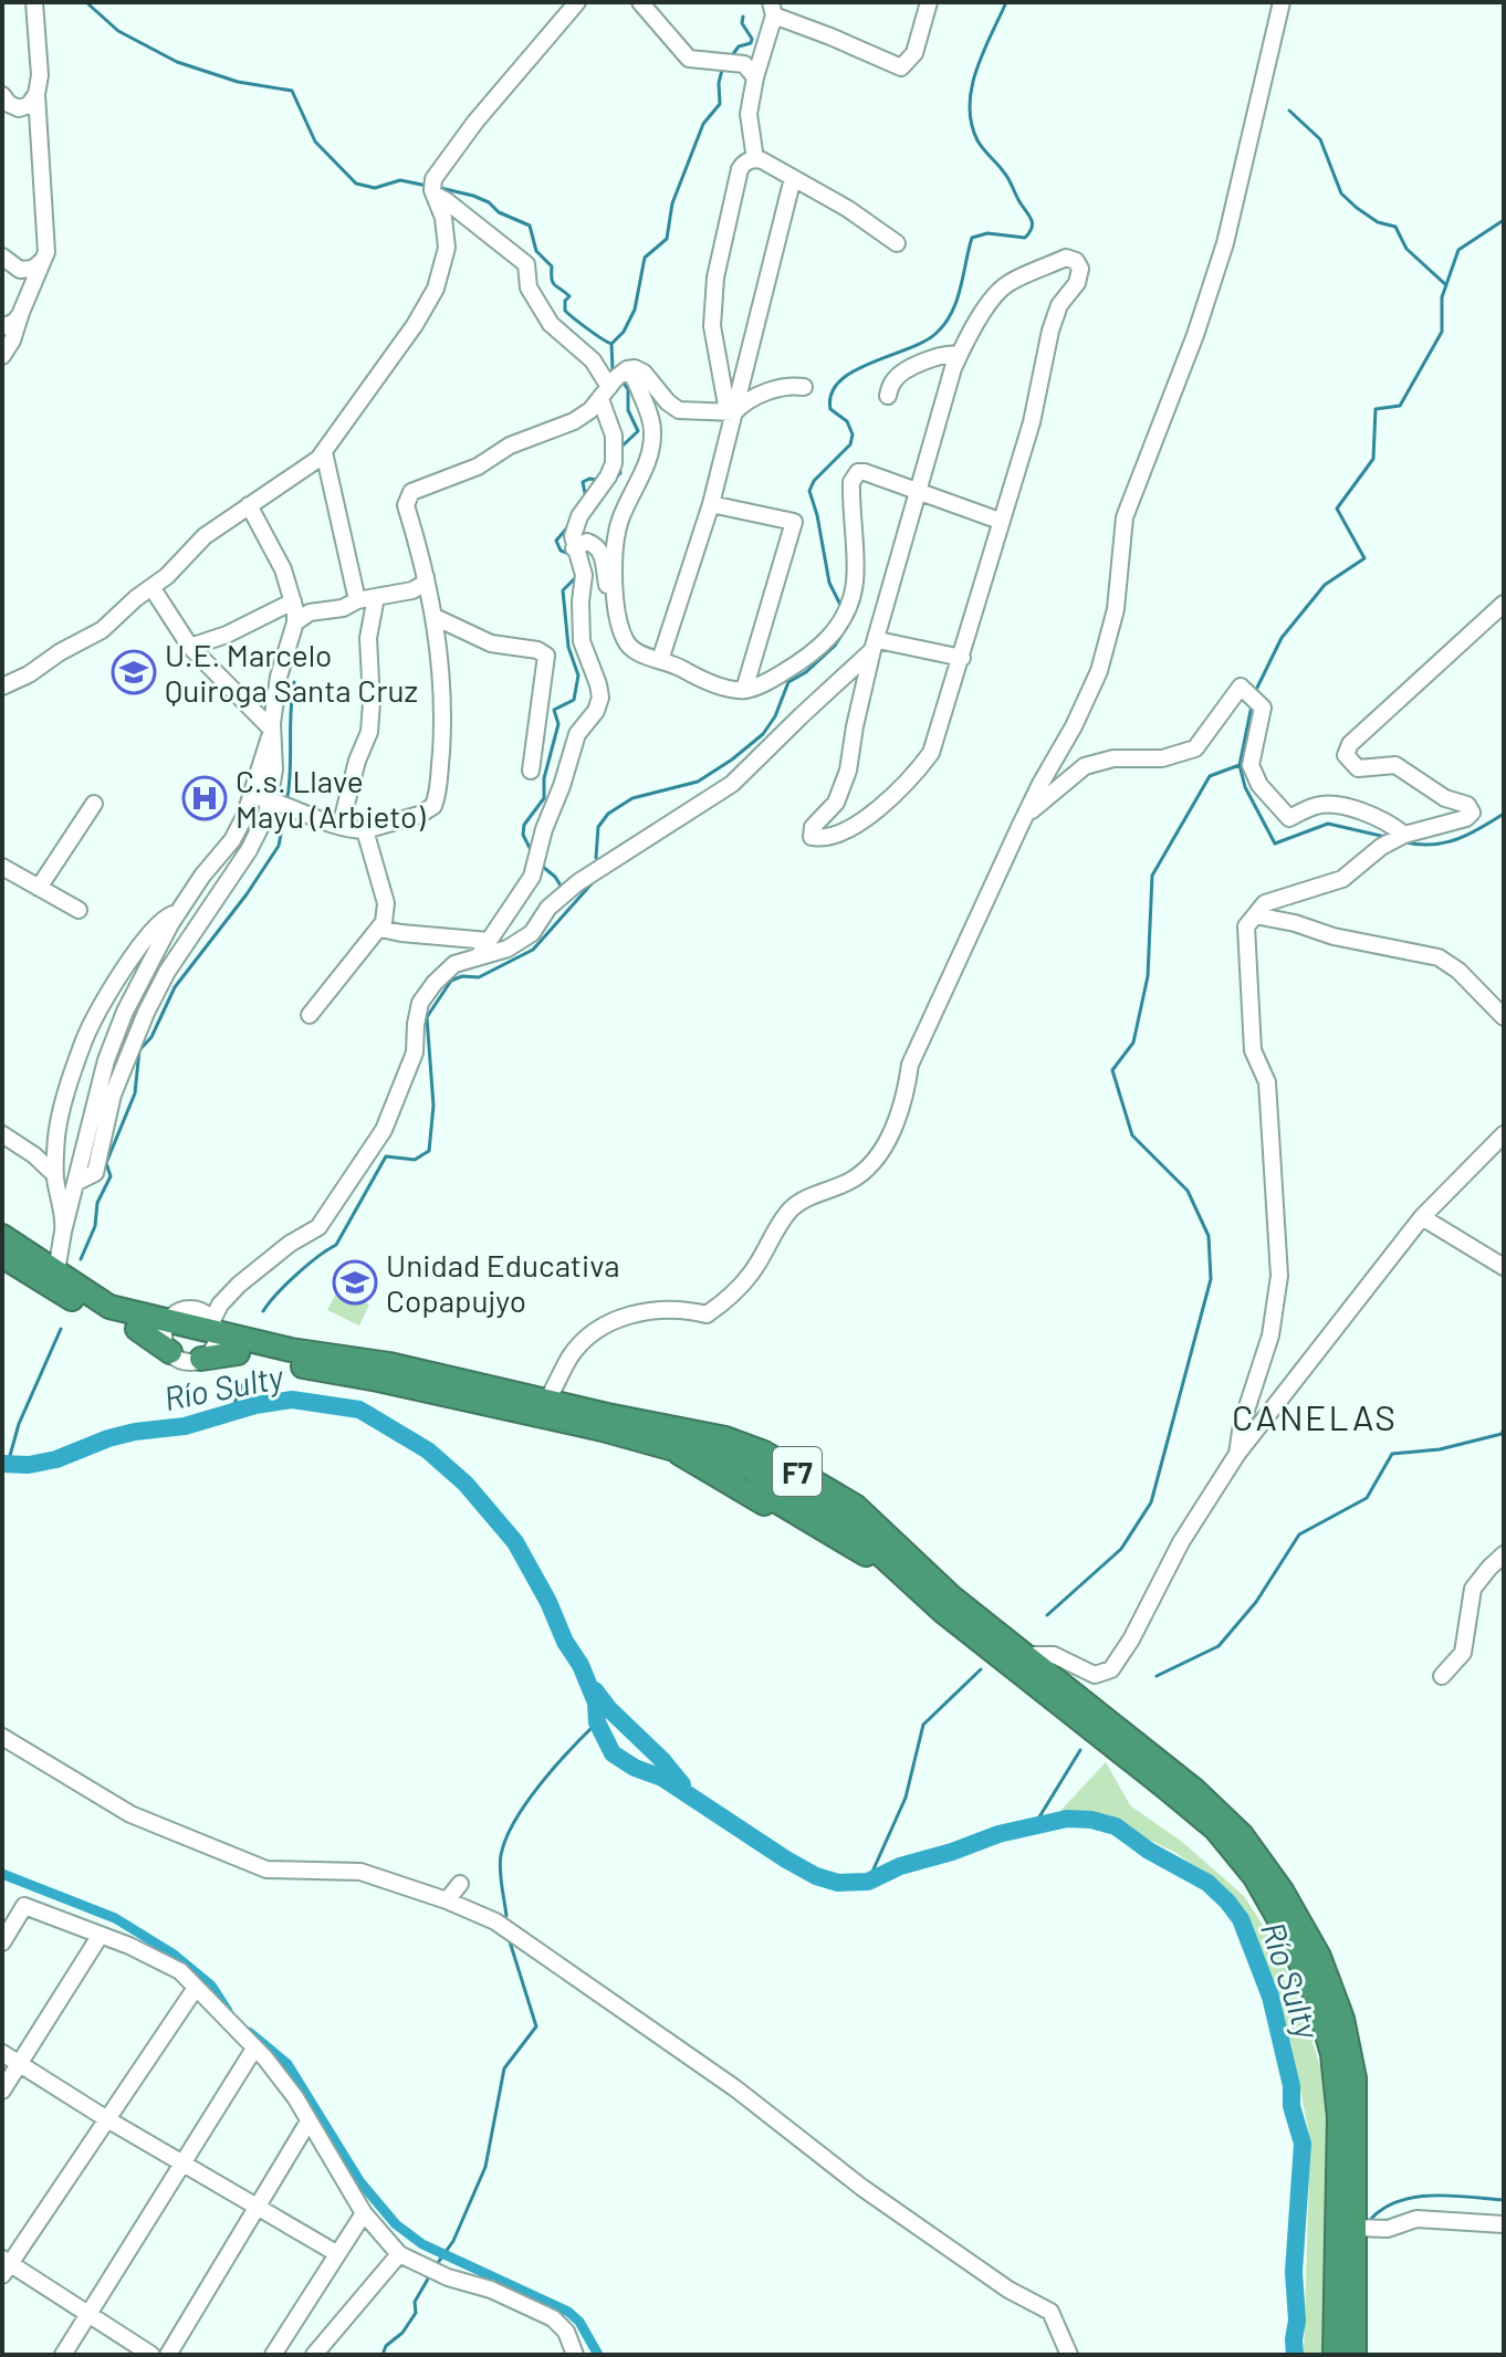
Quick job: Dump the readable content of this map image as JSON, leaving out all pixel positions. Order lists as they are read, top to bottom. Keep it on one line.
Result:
{"streets":{"highway":["F7"]},"districts":["CANELAS"],"water":["Río Sulty"],"places":{"school or university":["U.E. Marcelo Quiroga Santa Cruz","Unidad Educativa Copapujyo"],"hospital":["C.s. Llave Mayu (Arbieto)"]}}
